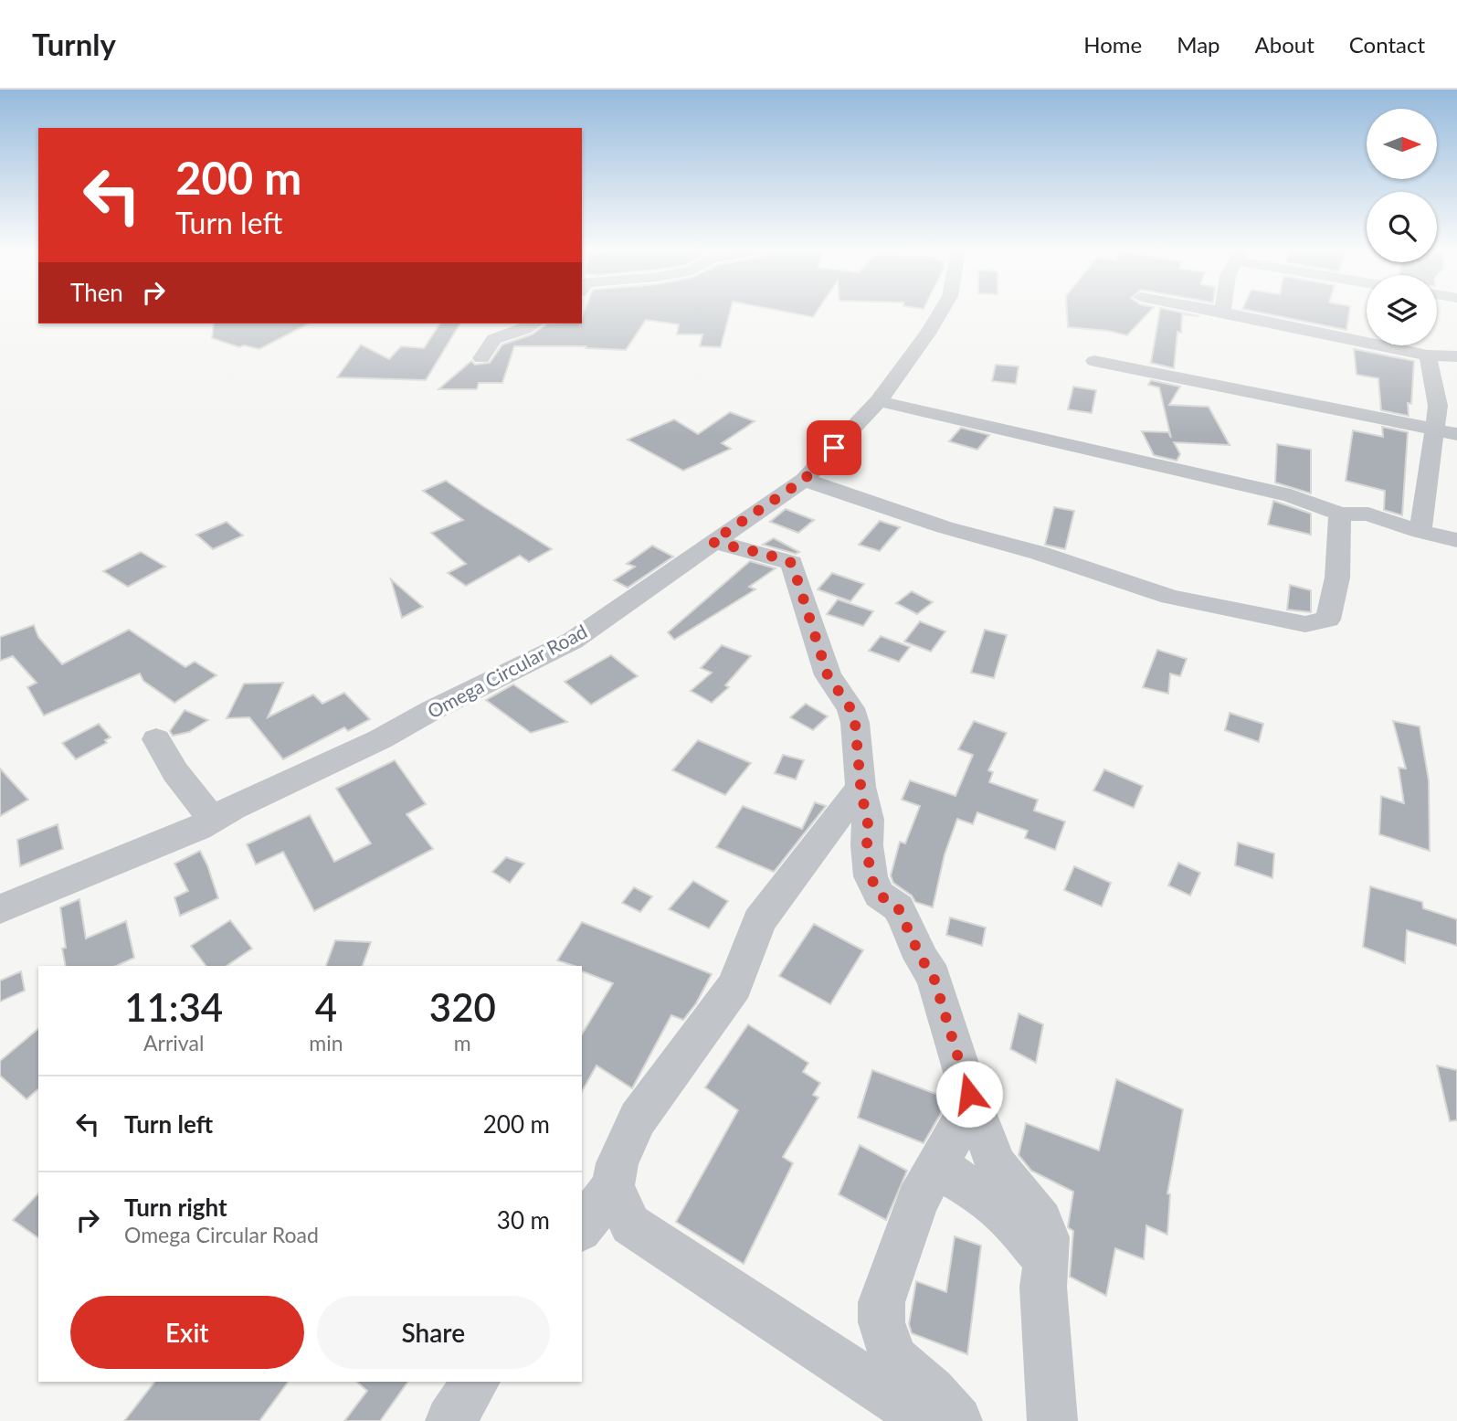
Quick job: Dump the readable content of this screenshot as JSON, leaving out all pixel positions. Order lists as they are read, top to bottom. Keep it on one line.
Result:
{"streets":{"street":["Omega Circular Road"]},"north":"right","page":{"header":"Turnly","nav":["Home","Map","About","Contact"],"turn":["200 m","Turn left"],"then":"Then","eta":["11:34","Arrival","4","min","320","m"],"list":[{"name":"Turn left","value":"200 m"},{"name":"Turn right","note":"Omega Circular Road","value":"30 m"}],"buttons":["Exit","Share"]}}
